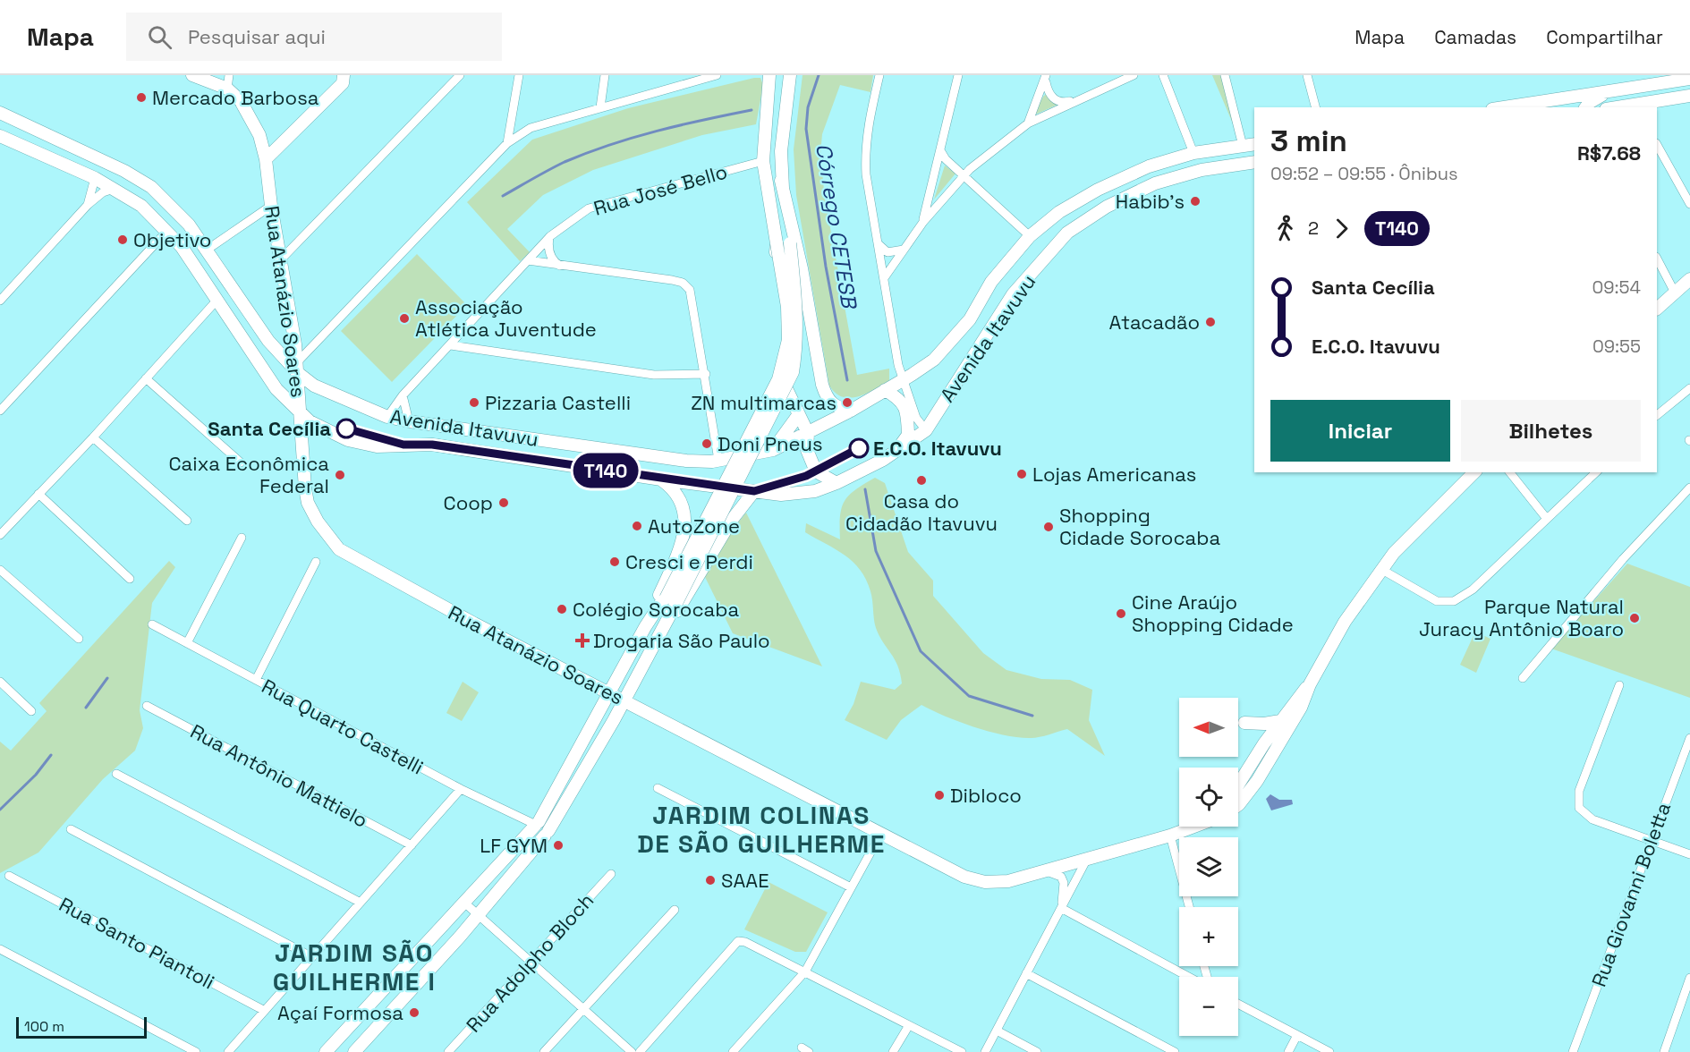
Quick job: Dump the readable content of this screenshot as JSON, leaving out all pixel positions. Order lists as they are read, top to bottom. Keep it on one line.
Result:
{"streets":{"main road":["Rua Atanázio Soares","Avenida Itavuvu"],"street":["Rua José Bello","Rua Quarto Castelli","Rua Antônio Mattielo","Rua Giovanni Boletta","Rua Santo Piantoli","Rua Adolpho Bloch"]},"crossings":[["Rua José Bello","Avenida Itavuvu"],["Rua Atanázio Soares","Avenida Itavuvu"]],"districts":["JARDIM COLINAS DE SÃO GUILHERME","JARDIM SÃO GUILHERME I"],"water":["Córrego CETESB"],"places":{"other":["Mercado Barbosa","Habib's","Objetivo","Associação Atlética Juventude","Atacadão","Pizzaria Castelli","ZN multimarcas","Santa Cecília","Doni Pneus","E.C.O. Itavuvu","Lojas Americanas","Caixa Econômica Federal","Casa do Cidadão Itavuvu","Coop","AutoZone","Shopping Cidade Sorocaba","Cresci e Perdi","Colégio Sorocaba","Cine Araújo Shopping Cidade","Parque Natural Juracy Antônio Boaro","Dibloco","LF GYM","SAAE","Açaí Formosa"],"health":["Drogaria São Paulo"]},"lines":["bus line T140"],"scale_bar":"100 m","north":"left","page":{"header":"Mapa","search":"Pesquisar aqui","nav":["Mapa","Camadas","Compartilhar"],"on_map":"T140","heading":["3 min","09:52 – 09:55 · Ônibus","R$7.68"],"legs":["2","T140"],"list":[{"name":"Santa Cecília","value":"09:54"},{"name":"E.C.O. Itavuvu","value":"09:55"}],"buttons":["Iniciar","Bilhetes"],"map_buttons":["+","−"],"scale":"100 m"}}
